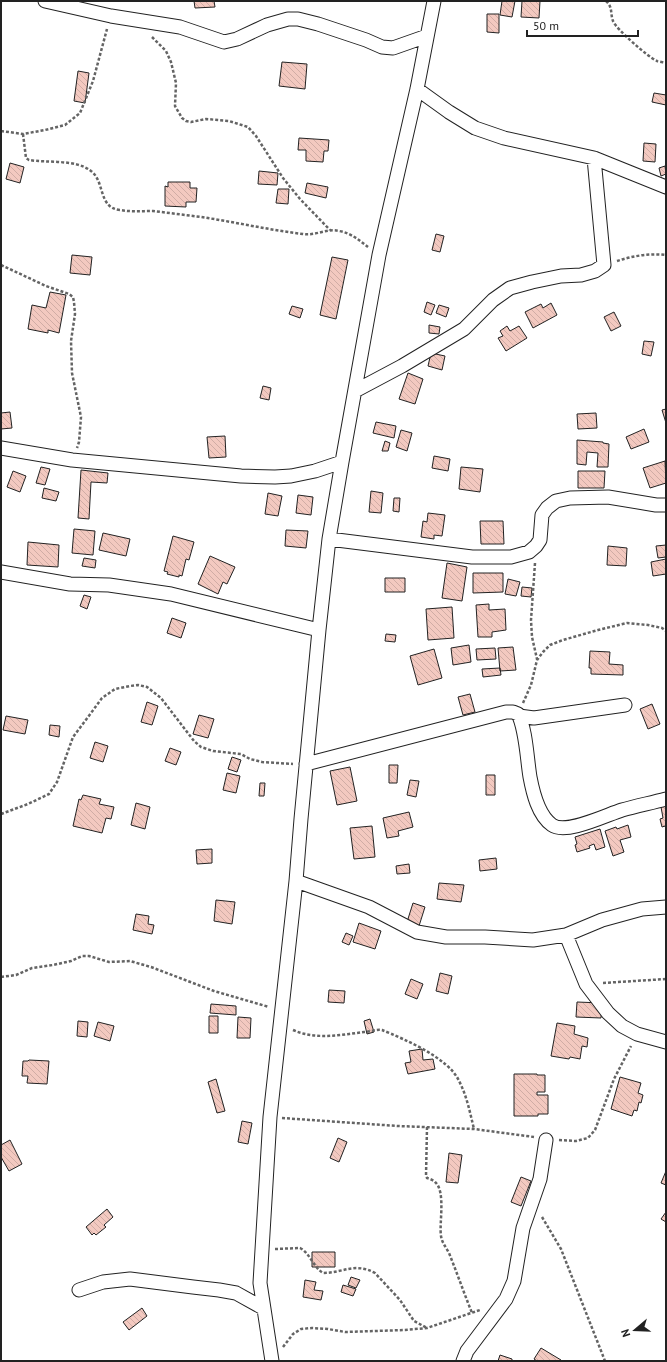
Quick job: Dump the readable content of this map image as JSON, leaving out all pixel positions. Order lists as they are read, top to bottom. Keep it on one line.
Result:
{"scale_bar":"50 m","north":"left"}
